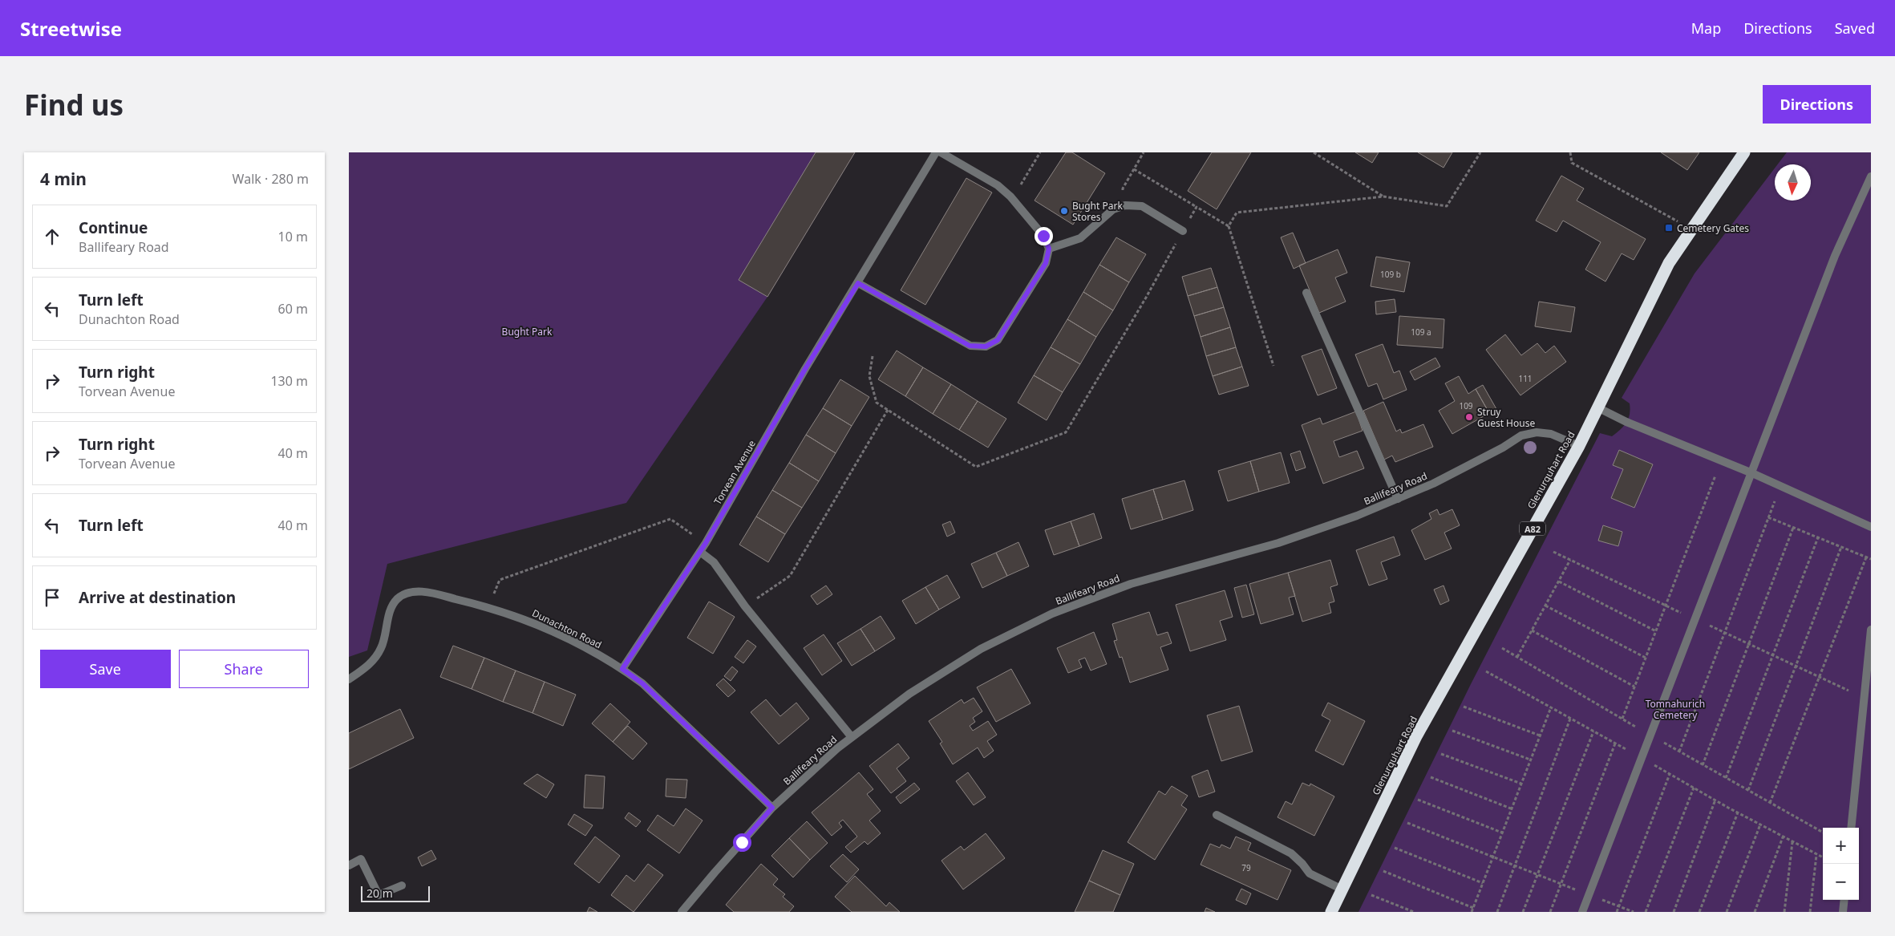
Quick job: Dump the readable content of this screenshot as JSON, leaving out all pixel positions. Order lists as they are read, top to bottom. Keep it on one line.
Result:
{"streets":{"highway":["Glenurquhart Road","A82"],"street":["Torvean Avenue","Ballifeary Road","Dunachton Road"]},"crossings":[["Glenurquhart Road","Ballifeary Road"],["Torvean Avenue","Dunachton Road"],["Ballifeary Road","Dunachton Road"]],"parks":["Bught Park","Tomnahurich Cemetery"],"places":{"other":["Bught Park Stores","Struy Guest House"],"transit":["Cemetery Gates"]},"house_numbers":["109 b","109 a","111","109","79"],"scale_bar":"20 m","north":"bottom","page":{"header":"Streetwise","nav":["Map","Directions","Saved"],"buttons":["Directions",["Save","Share"]],"title":"Find us","heading":["4 min","Walk · 280 m"],"list":[["Continue","Ballifeary Road","10 m"],["Turn left","Dunachton Road","60 m"],["Turn right","Torvean Avenue","130 m"],["Turn right","Torvean Avenue","40 m"],["Turn left","40 m"],"Arrive at destination"],"map_buttons":["+","−"],"scale":"20 m"}}
